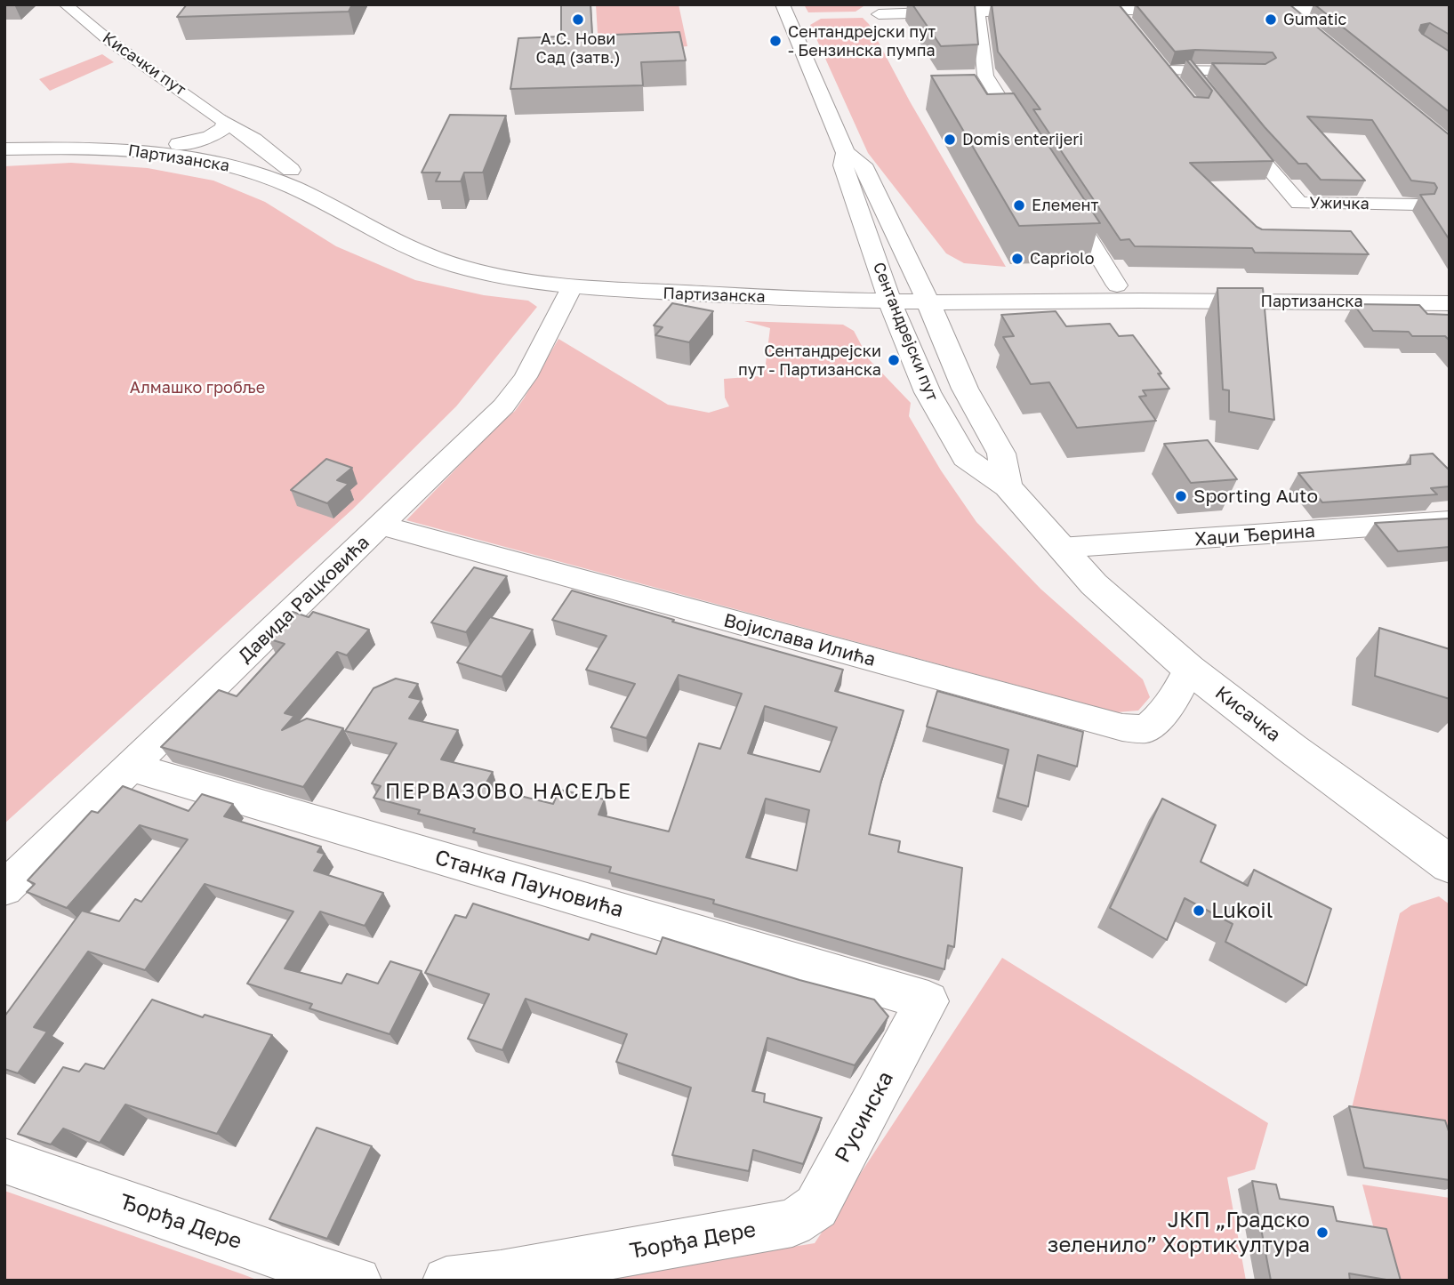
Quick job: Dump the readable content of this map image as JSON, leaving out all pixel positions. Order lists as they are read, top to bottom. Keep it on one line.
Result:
{"streets":{"main road":["Партизанска","Сентандрејски пут","Кисачка"],"street":["Кисачки пут","Ужичка","Хаџи Ђерина","Давида Рацковића","Војислава Илића","Станка Пауновића","Русинска","Ђорђа Дере"]},"crossings":[["Партизанска","Сентандрејски пут"],["Партизанска","Давида Рацковића"],["Сентандрејски пут","Хаџи Ђерина"],["Сентандрејски пут","Кисачка"],["Хаџи Ђерина","Кисачка"],["Давида Рацковића","Војислава Илића"],["Давида Рацковића","Станка Пауновића"],["Војислава Илића","Кисачка"],["Станка Пауновића","Русинска"],["Русинска","Ђорђа Дере"]],"districts":["ПЕРВАЗОВО НАСЕЉЕ"],"parks":["Алмашко гробље"],"places":["А.С. Нови Сад (затв.)","Gumatic","Сентандрејски пут - Бензинска пумпа","Domis enterijeri","Елемент","Capriolo","Сентандрејски пут - Партизанска","Sporting Auto","Lukoil","ЈКП „Градско зеленило” Хортикултура"]}
